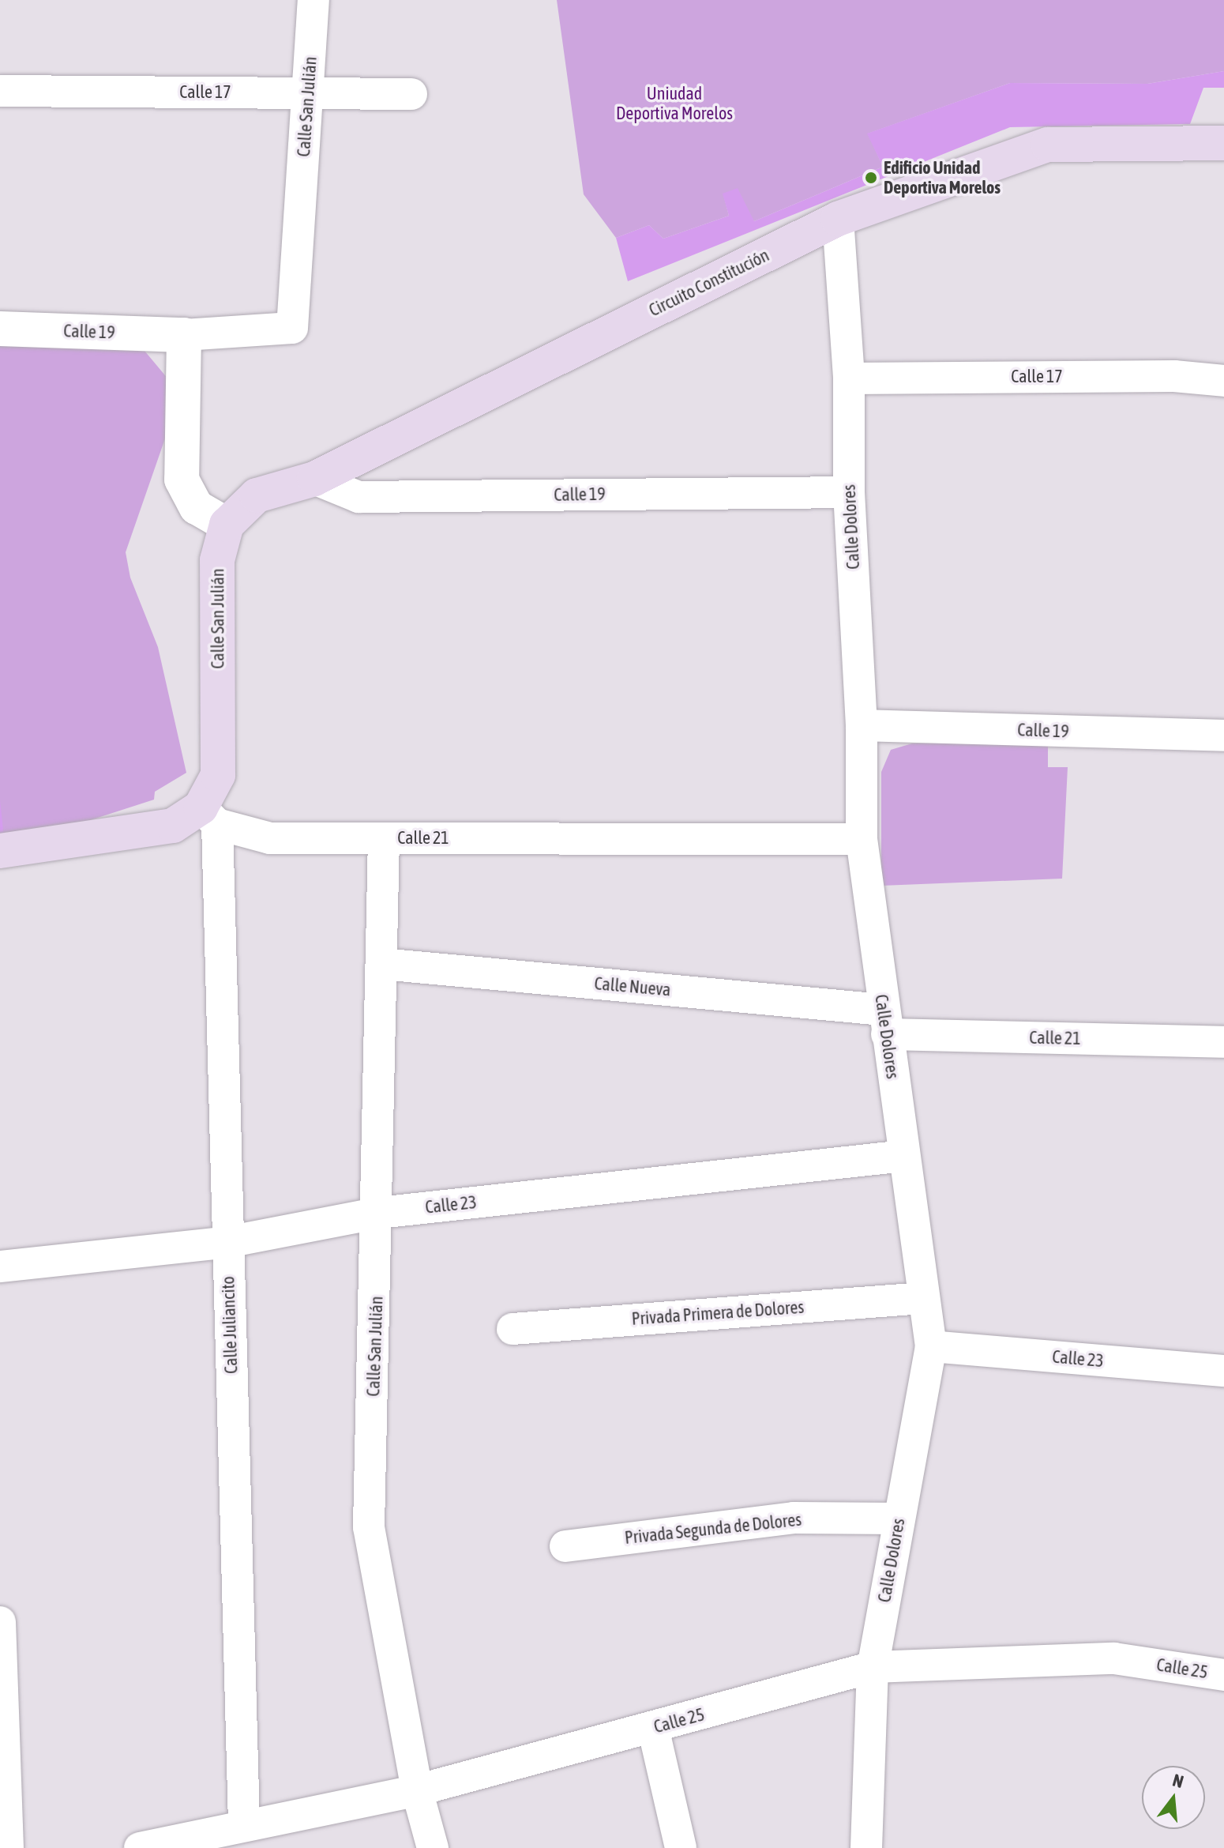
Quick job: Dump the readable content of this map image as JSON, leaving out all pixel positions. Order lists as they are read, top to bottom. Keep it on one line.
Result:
{"streets":{"main road":["Calle San Julián","Circuito Constitución"],"street":["Calle 17","Calle 19","Calle Dolores","Calle 21","Calle Nueva","Calle 23","Privada Primera de Dolores","Calle Juliancito","Privada Segunda de Dolores","Calle 25"]},"crossings":[["Calle 17","Calle San Julián"],["Calle 17","Calle Dolores"],["Calle San Julián","Circuito Constitución"],["Calle San Julián","Calle 19"],["Calle San Julián","Calle 21"],["Calle San Julián","Calle Nueva"],["Calle San Julián","Calle 23"],["Calle San Julián","Calle Juliancito"],["Calle San Julián","Calle 25"],["Circuito Constitución","Calle 19"],["Circuito Constitución","Calle Dolores"],["Calle 19","Calle Dolores"],["Calle Dolores","Calle 21"],["Calle Dolores","Calle Nueva"],["Calle Dolores","Calle 23"],["Calle Dolores","Privada Primera de Dolores"],["Calle Dolores","Privada Segunda de Dolores"],["Calle Dolores","Calle 25"],["Calle 21","Calle Nueva"],["Calle 21","Calle Juliancito"],["Calle 23","Calle Juliancito"],["Calle Juliancito","Calle 25"]],"parks":["Uniudad Deportiva Morelos"],"places":["Edificio Unidad Deportiva Morelos"],"north":"top"}
